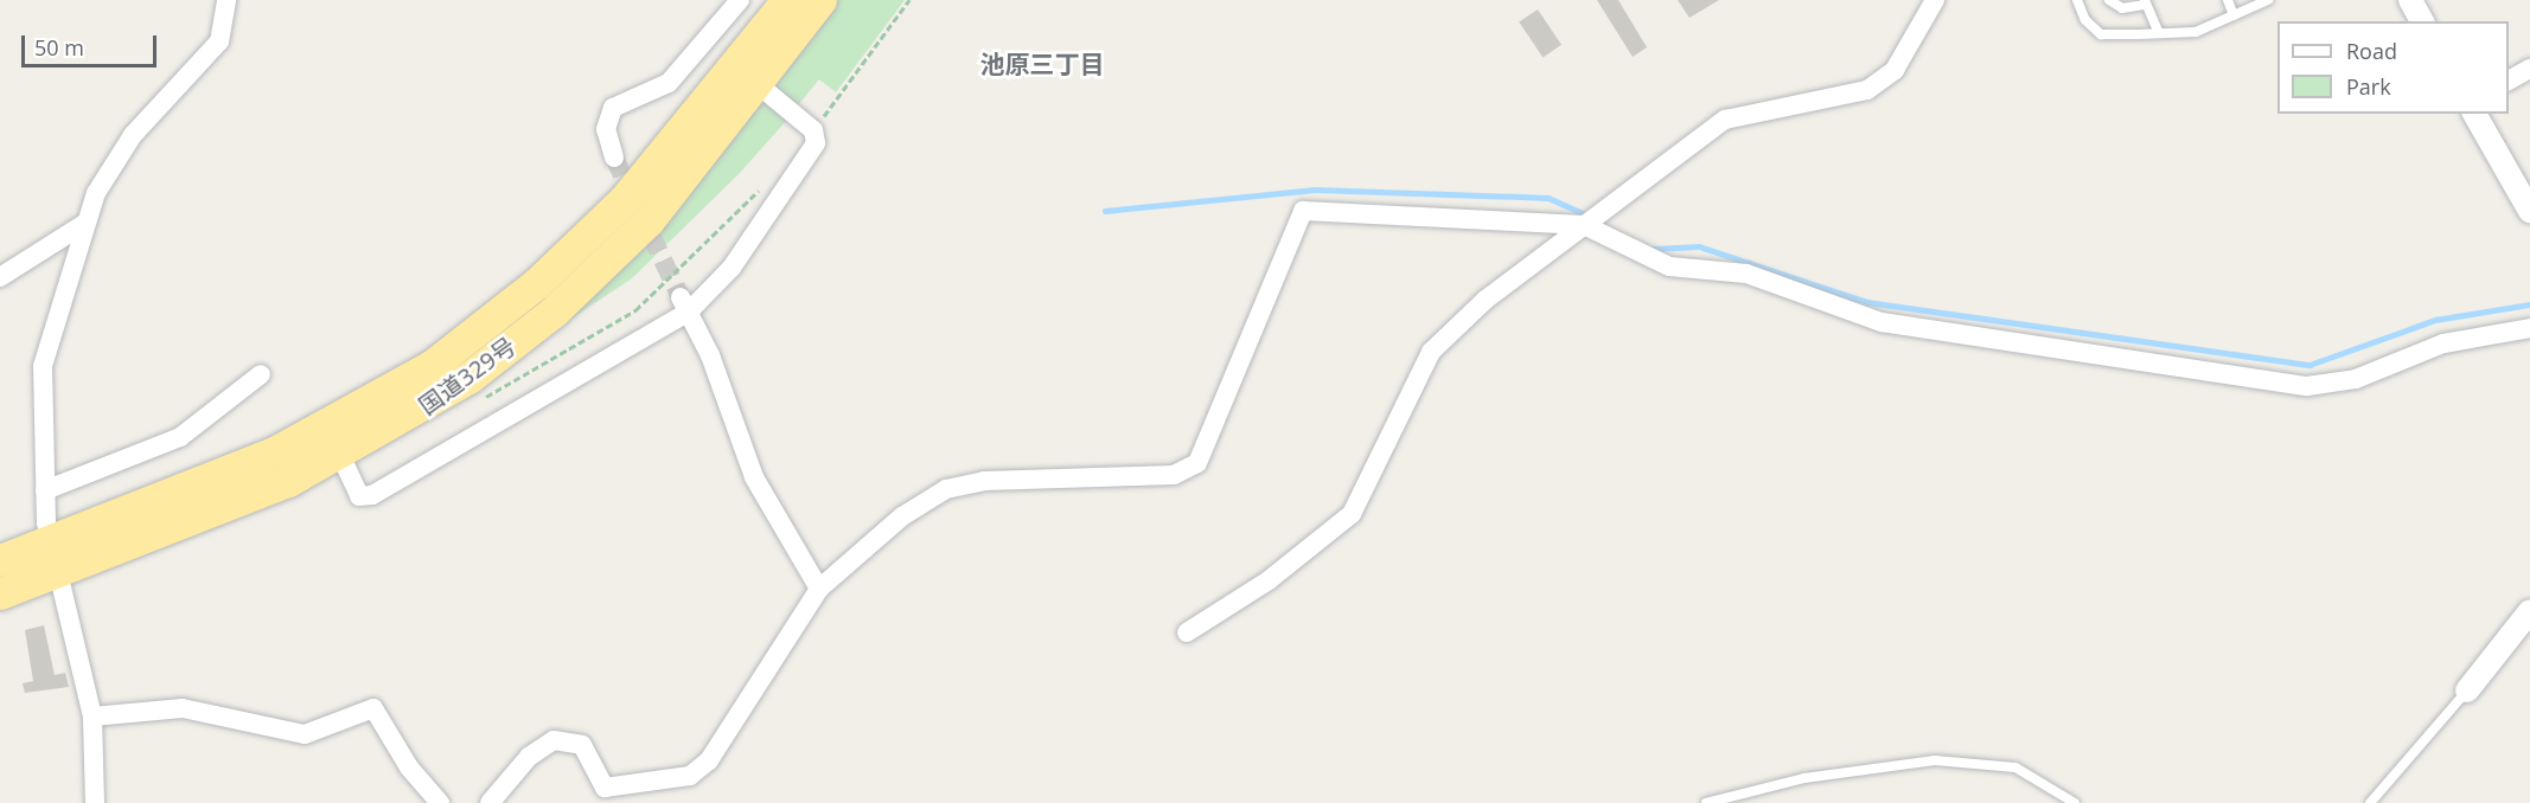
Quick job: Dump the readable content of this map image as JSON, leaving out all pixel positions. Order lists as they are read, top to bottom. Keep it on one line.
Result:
{"streets":{"highway":["国道329号"]},"districts":["池原三丁目"],"legend":["Road","Park"],"scale_bar":"50 m"}
